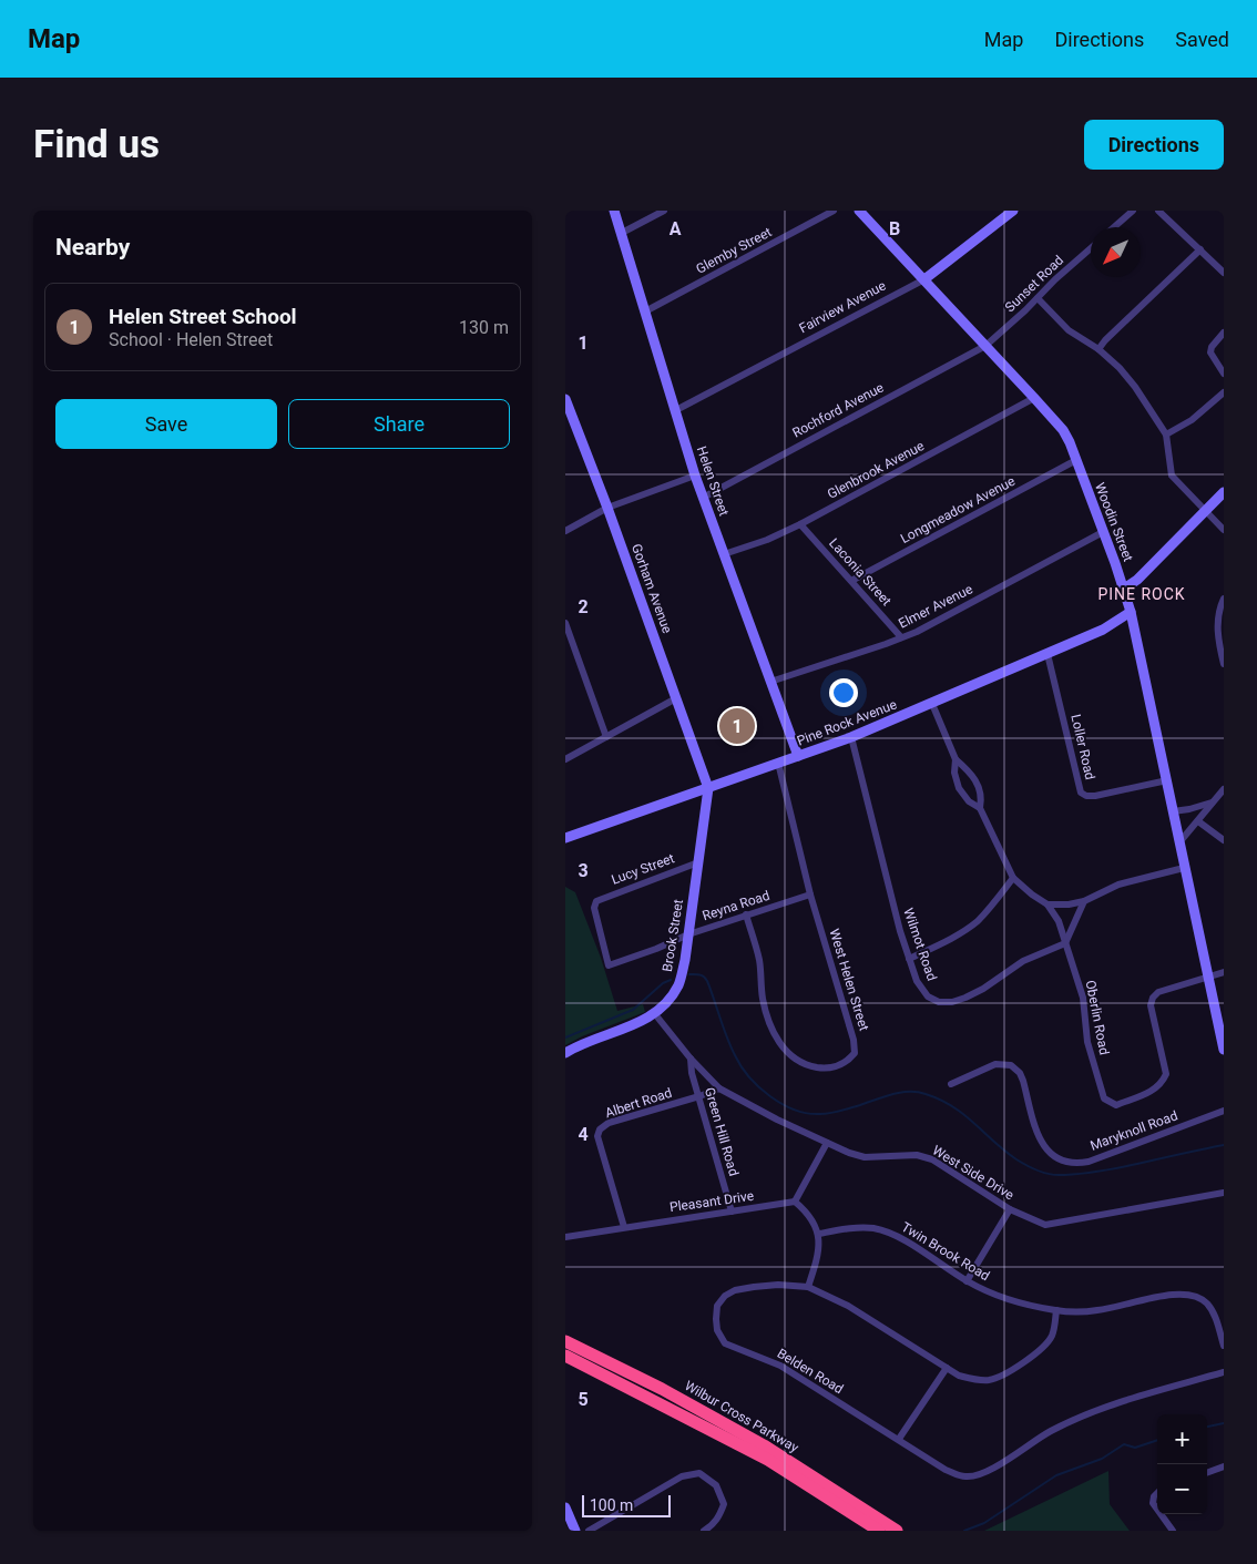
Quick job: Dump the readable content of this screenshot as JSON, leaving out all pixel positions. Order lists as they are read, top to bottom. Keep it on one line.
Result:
{"streets":{"highway":["Wilbur Cross Parkway"],"main road":["Fairview Avenue","Helen Street","Woodin Street","Gorham Avenue","Pine Rock Avenue","Brook Street"],"street":["Glemby Street","Sunset Road","Rochford Avenue","Glenbrook Avenue","Longmeadow Avenue","Laconia Street","Elmer Avenue","Loller Road","Lucy Street","Reyna Road","Wilmot Road","West Helen Street","Oberlin Road","Albert Road","Maryknoll Road","Green Hill Road","West Side Drive","Pleasant Drive","Twin Brook Road","Belden Road"]},"crossings":[["Glemby Street","Helen Street"],["Sunset Road","Rochford Avenue"],["Sunset Road","Woodin Street"],["Fairview Avenue","Helen Street"],["Fairview Avenue","Woodin Street"],["Rochford Avenue","Helen Street"],["Rochford Avenue","Woodin Street"],["Glenbrook Avenue","Helen Street"],["Glenbrook Avenue","Woodin Street"],["Glenbrook Avenue","Laconia Street"],["Helen Street","Elmer Avenue"],["Helen Street","Pine Rock Avenue"],["Longmeadow Avenue","Woodin Street"],["Longmeadow Avenue","Laconia Street"],["Woodin Street","Elmer Avenue"],["Woodin Street","Pine Rock Avenue"],["Woodin Street","Loller Road"],["Woodin Street","Oberlin Road"],["Laconia Street","Elmer Avenue"],["Gorham Avenue","Pine Rock Avenue"],["Gorham Avenue","Brook Street"],["Pine Rock Avenue","Loller Road"],["Pine Rock Avenue","Brook Street"],["Pine Rock Avenue","Wilmot Road"],["Pine Rock Avenue","West Helen Street"],["Pine Rock Avenue","Oberlin Road"],["Lucy Street","Reyna Road"],["Lucy Street","Brook Street"],["Reyna Road","Brook Street"],["Reyna Road","West Helen Street"],["Brook Street","West Side Drive"],["Wilmot Road","Oberlin Road"],["Albert Road","Green Hill Road"],["Albert Road","West Side Drive"],["Albert Road","Pleasant Drive"],["Green Hill Road","West Side Drive"],["Green Hill Road","Pleasant Drive"],["Twin Brook Road","Belden Road"]],"districts":["PINE ROCK"],"scale_bar":"100 m","north":"bottom left","page":{"header":"Map","nav":["Map","Directions","Saved"],"buttons":["Directions",["Save","Share"]],"title":"Find us","heading":"Nearby","list":[{"mark":"1","name":"Helen Street School","note":"School · Helen Street","value":"130 m"}],"pins":"1","map_buttons":["+","−"],"scale":"100 m"},"grid":{"columns":["A","B"],"rows":["1","2","3","4","5"]}}
